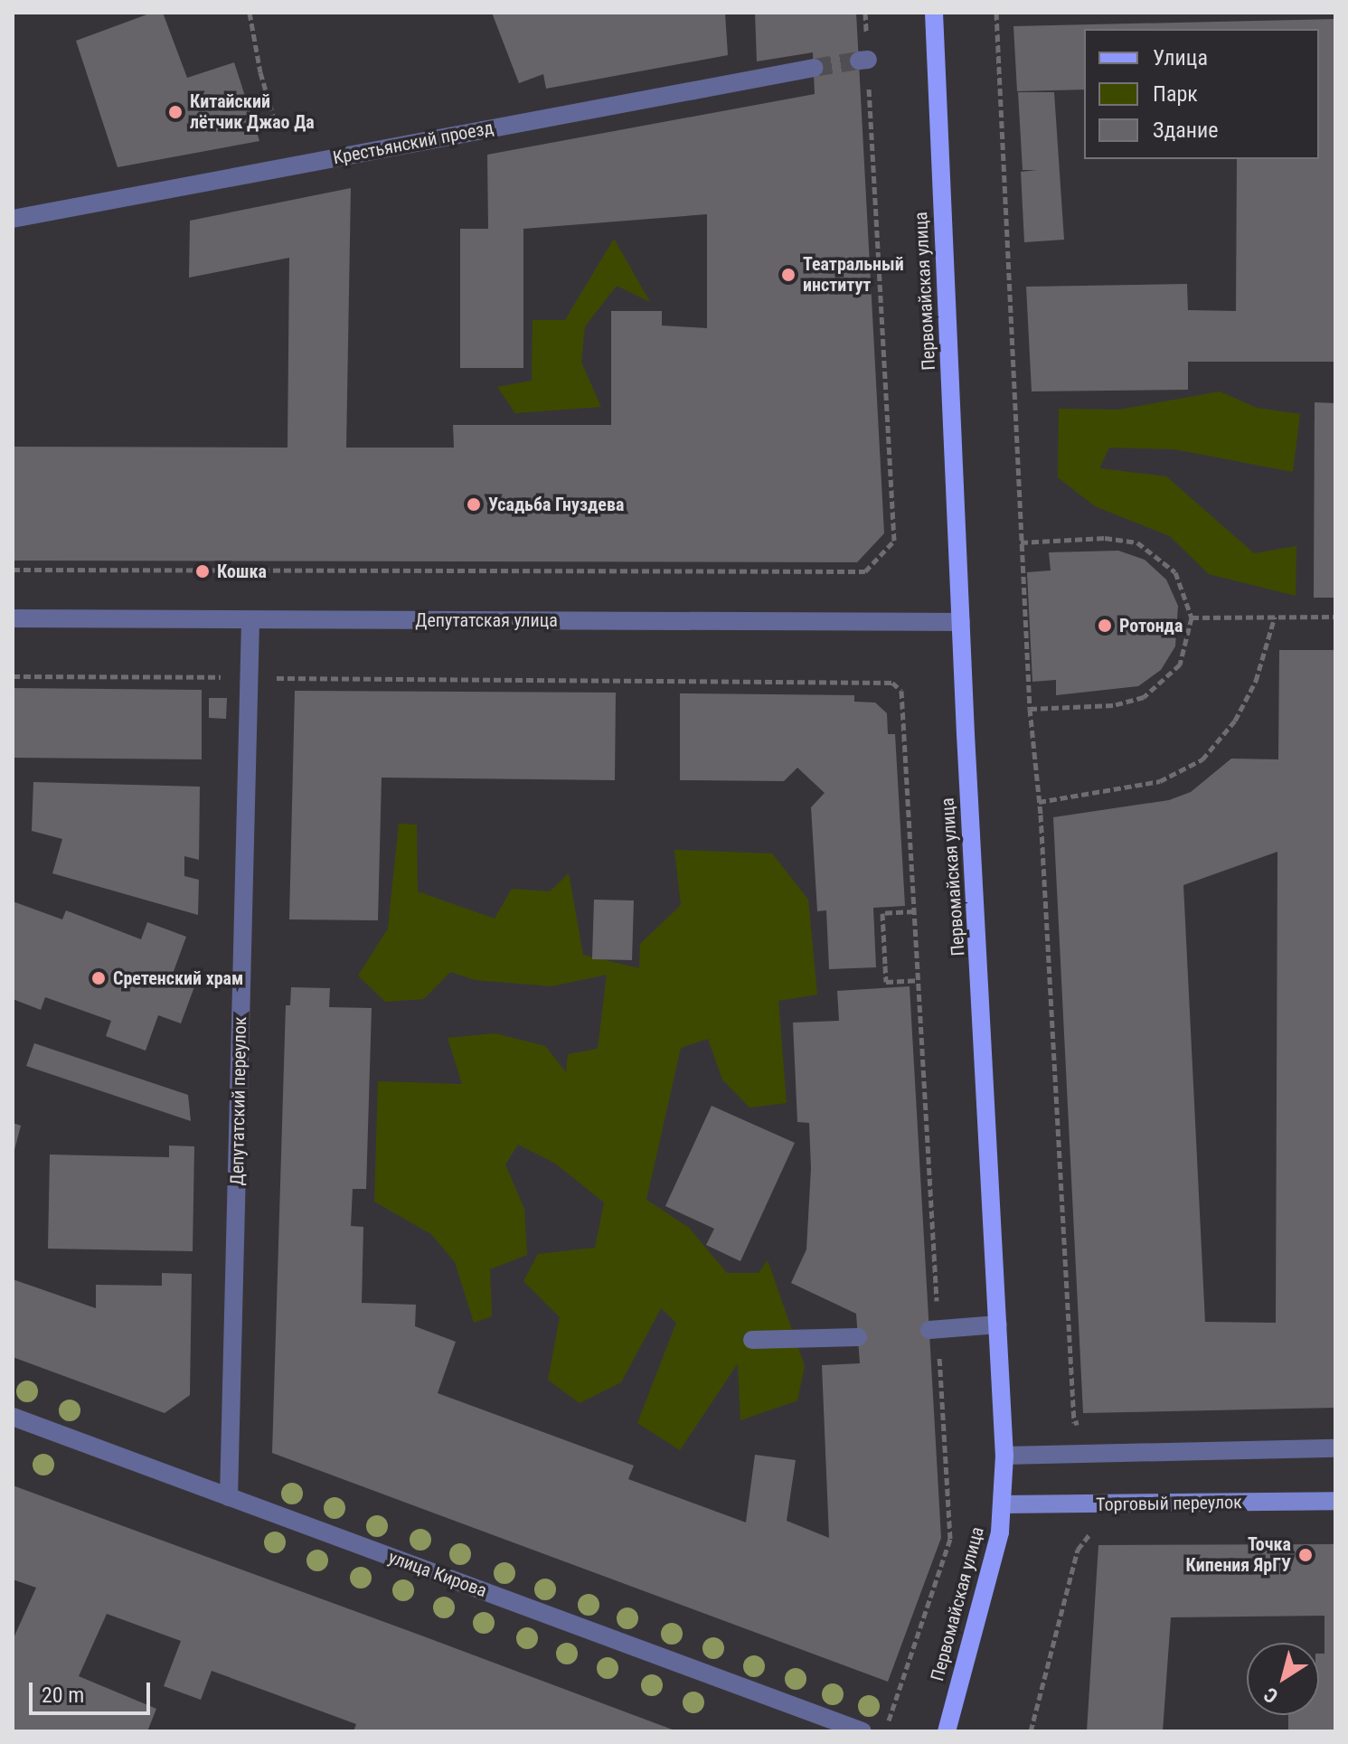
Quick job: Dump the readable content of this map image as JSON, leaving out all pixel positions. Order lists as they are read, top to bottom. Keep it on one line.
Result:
{"streets":{"main road":["Первомайская улица"],"street":["Крестьянский проезд","Депутатская улица","Депутатский переулок","Торговый переулок","улица Кирова"]},"crossings":[["Первомайская улица","Депутатская улица"],["Первомайская улица","Торговый переулок"],["Депутатская улица","Депутатский переулок"],["Депутатский переулок","улица Кирова"]],"places":["Китайский лётчик Джао Да","Театральный институт","Усадьба Гнуздева","Кошка","Ротонда","Сретенский храм","Точка Кипения ЯрГУ"],"legend":["Улица","Парк","Здание"],"scale_bar":"20 m","north":"bottom left"}
